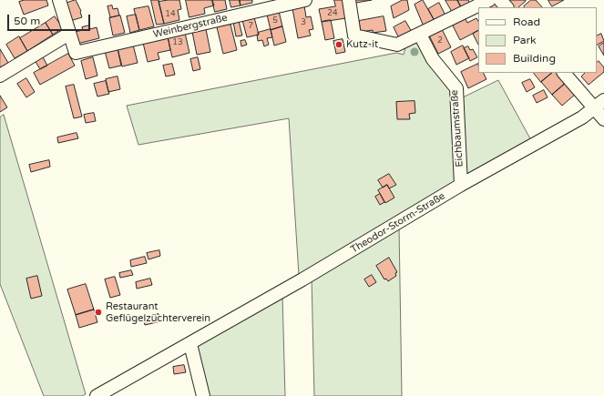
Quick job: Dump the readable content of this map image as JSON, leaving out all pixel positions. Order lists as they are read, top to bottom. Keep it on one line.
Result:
{"streets":{"street":["Weinbergstraße","Eichbaumstraße","Theodor-Storm-Straße"]},"crossings":[["Eichbaumstraße","Theodor-Storm-Straße"]],"places":["Kutz-it","Restaurant Geflügelzüchterverein"],"house_numbers":["24","14","5","3","7","2","13"],"legend":["Road","Park","Building"],"scale_bar":"50 m"}
